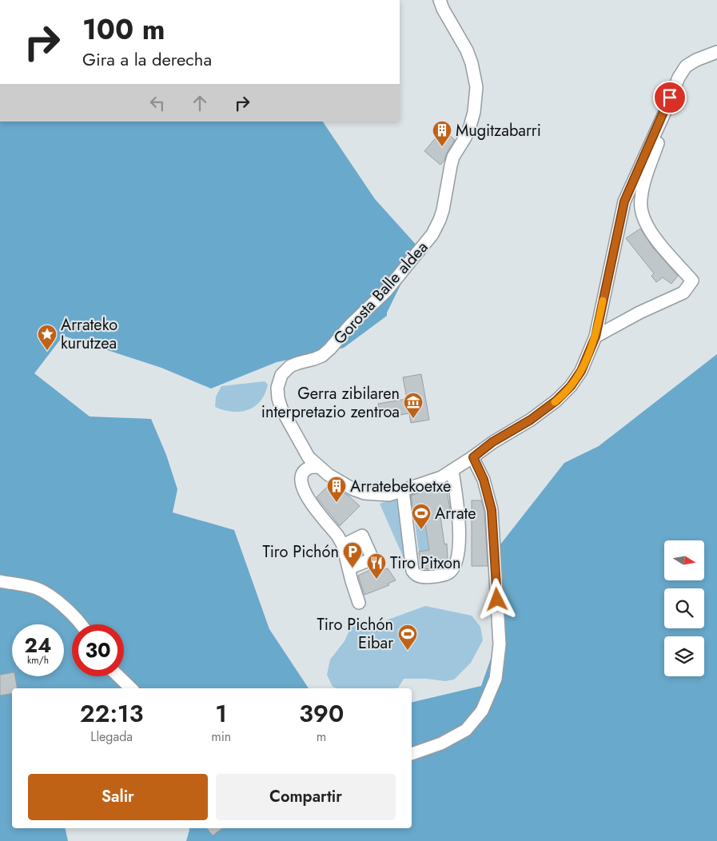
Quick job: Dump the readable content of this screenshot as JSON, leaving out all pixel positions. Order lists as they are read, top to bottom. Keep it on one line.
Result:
{"streets":{"street":["Gorosta Balle aldea"]},"places":{"building":["Mugitzabarri","Arratebekoetxe"],"place":["Arrateko kurutzea"],"museum":["Gerra zibilaren interpretazio zentroa"],"sports":["Arrate","Tiro Pichón Eibar"],"parking":["Tiro Pichón"],"restaurant":["Tiro Pitxon"]},"north":"right","page":{"turn":["100 m","Gira a la derecha"],"speed":"24 km/h","limit":"30","eta":["22:13","Llegada","1","min","390","m"],"buttons":["Salir","Compartir"]}}
